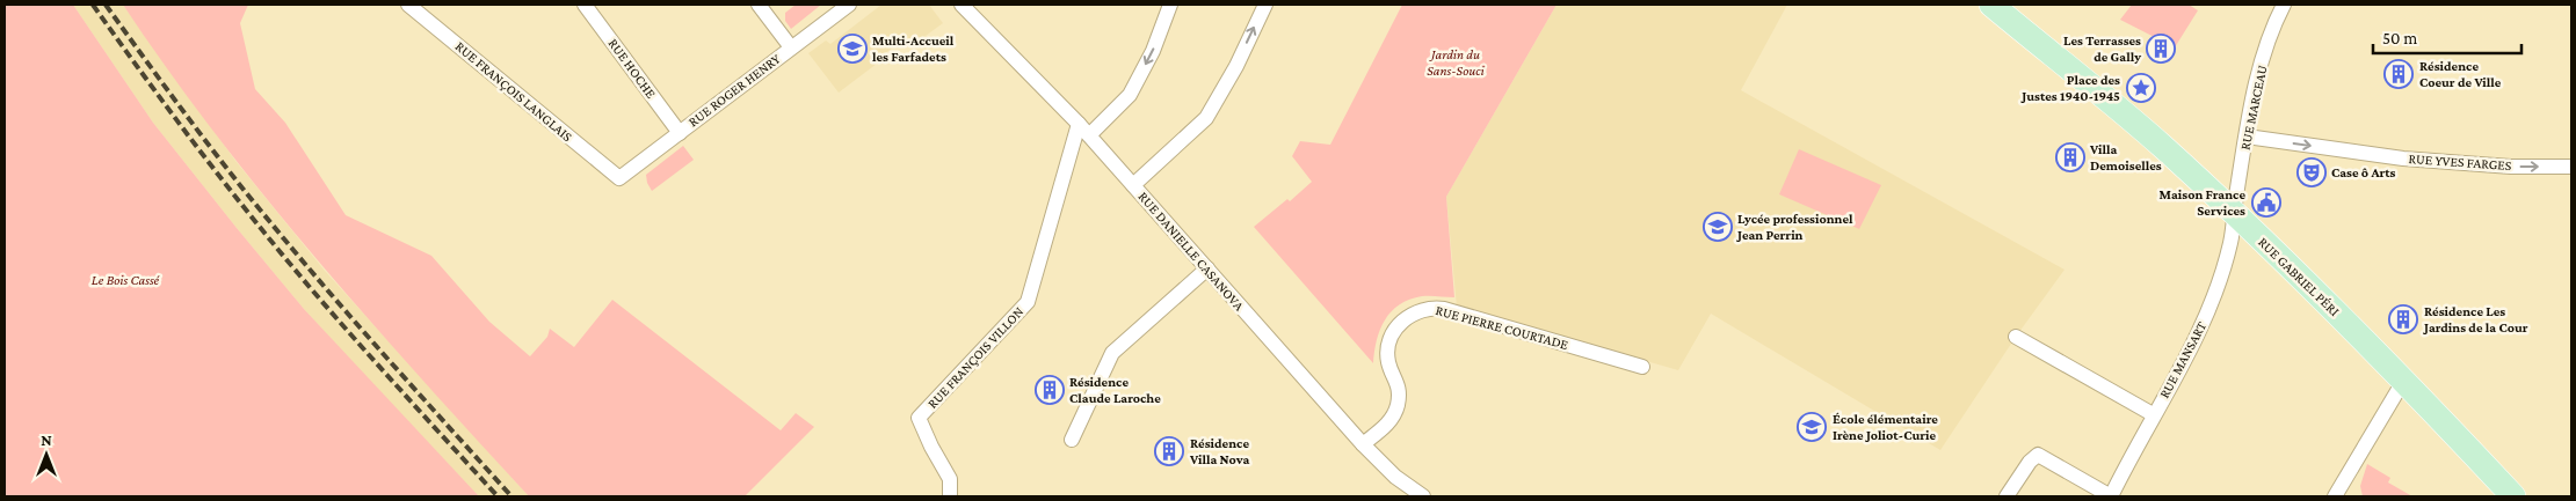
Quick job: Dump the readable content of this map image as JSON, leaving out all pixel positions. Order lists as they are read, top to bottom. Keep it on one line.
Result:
{"streets":{"main road":["RUE GABRIEL PÉRI"],"street":["RUE HOCHE","RUE ROGER HENRY","RUE FRANÇOIS LANGLAIS","RUE MARCEAU","RUE YVES FARGES","RUE DANIELLE CASANOVA","RUE PIERRE COURTADE","RUE FRANÇOIS VILLON","RUE MANSART"]},"crossings":[["RUE HOCHE","RUE ROGER HENRY"],["RUE ROGER HENRY","RUE FRANÇOIS LANGLAIS"],["RUE MARCEAU","RUE YVES FARGES"],["RUE MARCEAU","RUE GABRIEL PÉRI"],["RUE MARCEAU","RUE MANSART"],["RUE DANIELLE CASANOVA","RUE PIERRE COURTADE"],["RUE DANIELLE CASANOVA","RUE FRANÇOIS VILLON"],["RUE GABRIEL PÉRI","RUE MANSART"]],"one_way":["RUE YVES FARGES"],"parks":["Jardin du Sans-Souci","Le Bois Cassé"],"places":{"school or university":["Multi-Accueil les Farfadets","Lycée professionnel Jean Perrin","École élémentaire Irène Joliot-Curie"],"building":["Les Terrasses de Gally","Résidence Coeur de Ville","Villa Demoiselles","Résidence Les Jardins de la Cour","Résidence Claude Laroche","Résidence Villa Nova"],"place":["Place des Justes 1940-1945"],"theatre":["Case ô Arts"],"public building":["Maison France Services"]},"scale_bar":"50 m","north":"top"}
